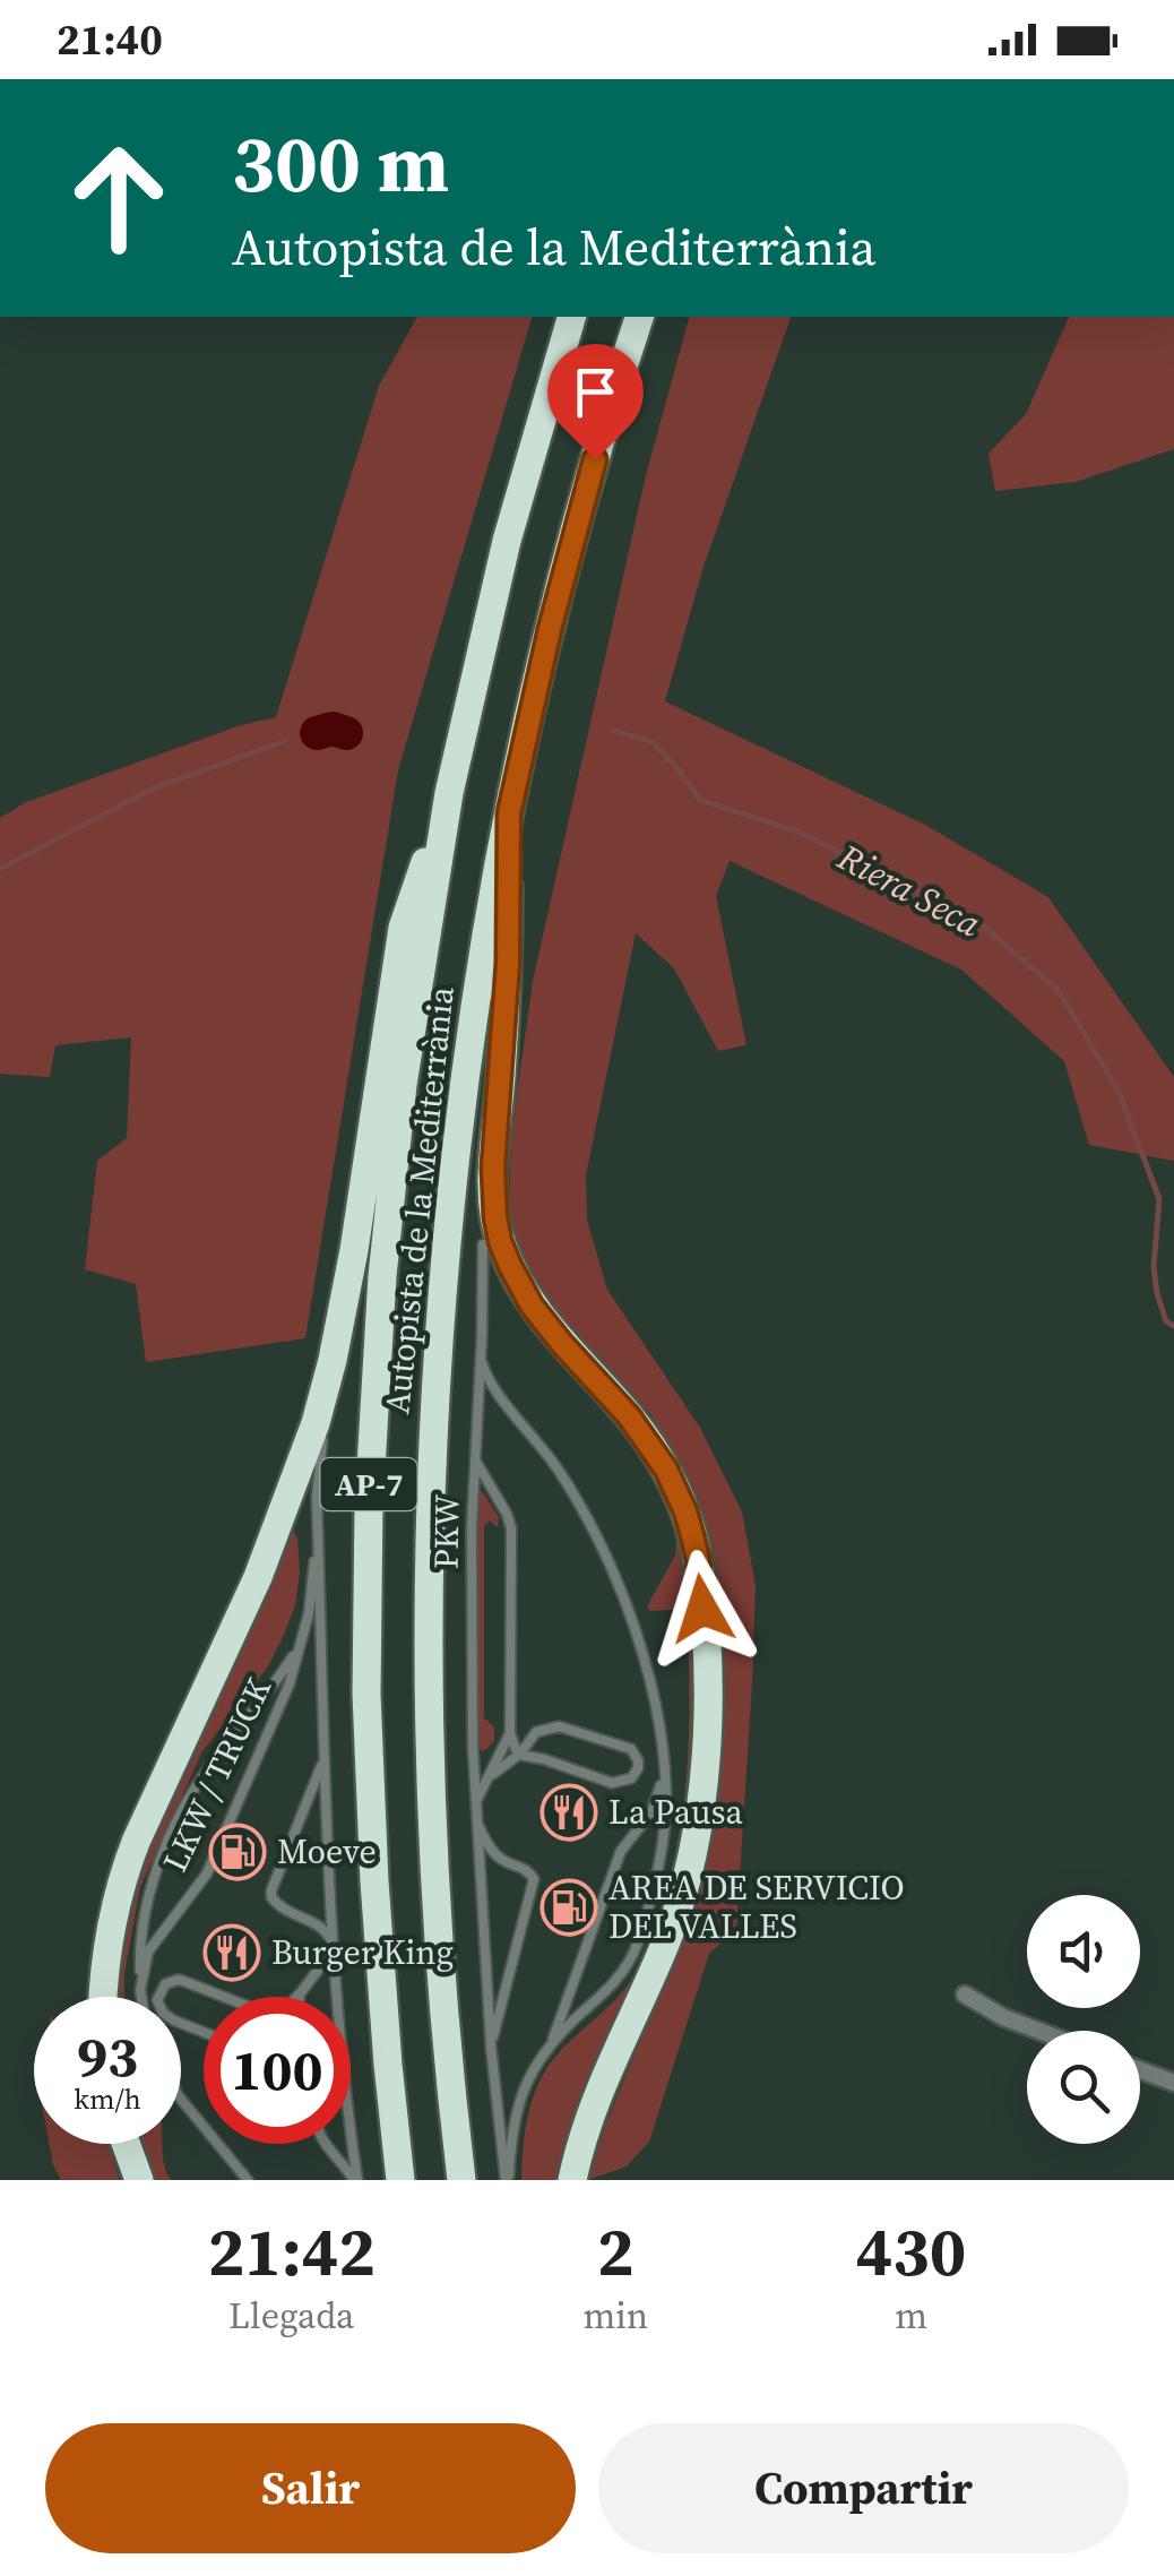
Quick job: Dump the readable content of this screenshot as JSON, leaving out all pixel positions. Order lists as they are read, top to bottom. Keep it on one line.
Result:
{"streets":{"highway":["Autopista de la Mediterrània","AP-7"],"lane":["PKW","LKW / TRUCK"]},"water":["Riera Seca"],"places":{"restaurant":["La Pausa","Burger King"],"fuel station":["Moeve","AREA DE SERVICIO DEL VALLES"]},"page":{"status":"21:40","turn":["300 m","Autopista de la Mediterrània"],"speed":"93 km/h","limit":"100","eta":["21:42","Llegada","2","min","430","m"],"buttons":["Salir","Compartir"]}}
